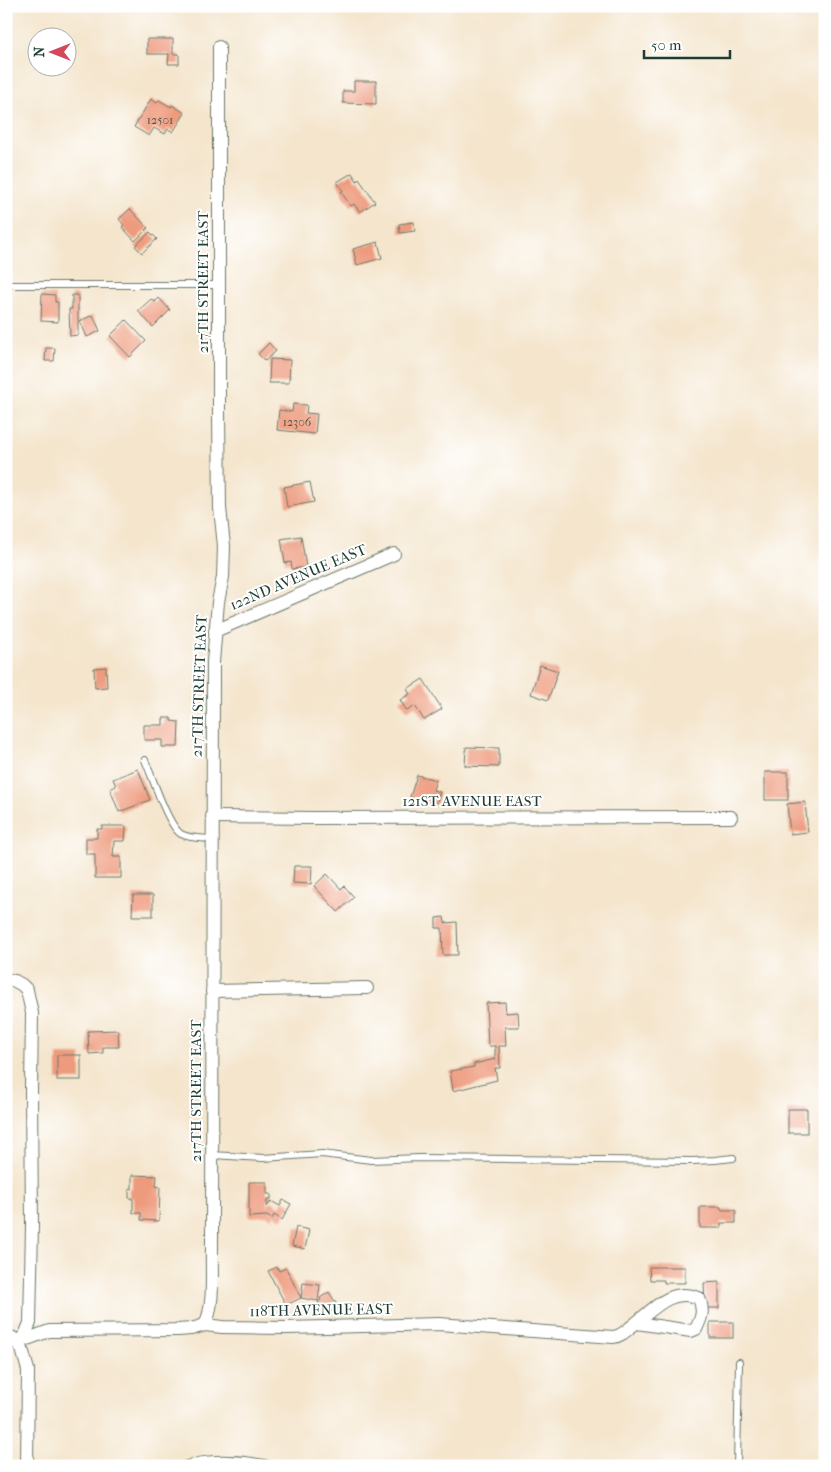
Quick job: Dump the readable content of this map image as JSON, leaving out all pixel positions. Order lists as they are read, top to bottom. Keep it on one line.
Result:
{"streets":{"street":["217TH STREET EAST","122ND AVENUE EAST","121ST AVENUE EAST","118TH AVENUE EAST"]},"crossings":[["217TH STREET EAST","122ND AVENUE EAST"],["217TH STREET EAST","121ST AVENUE EAST"],["217TH STREET EAST","118TH AVENUE EAST"]],"house_numbers":["12501","12306"],"scale_bar":"50 m","north":"left"}
